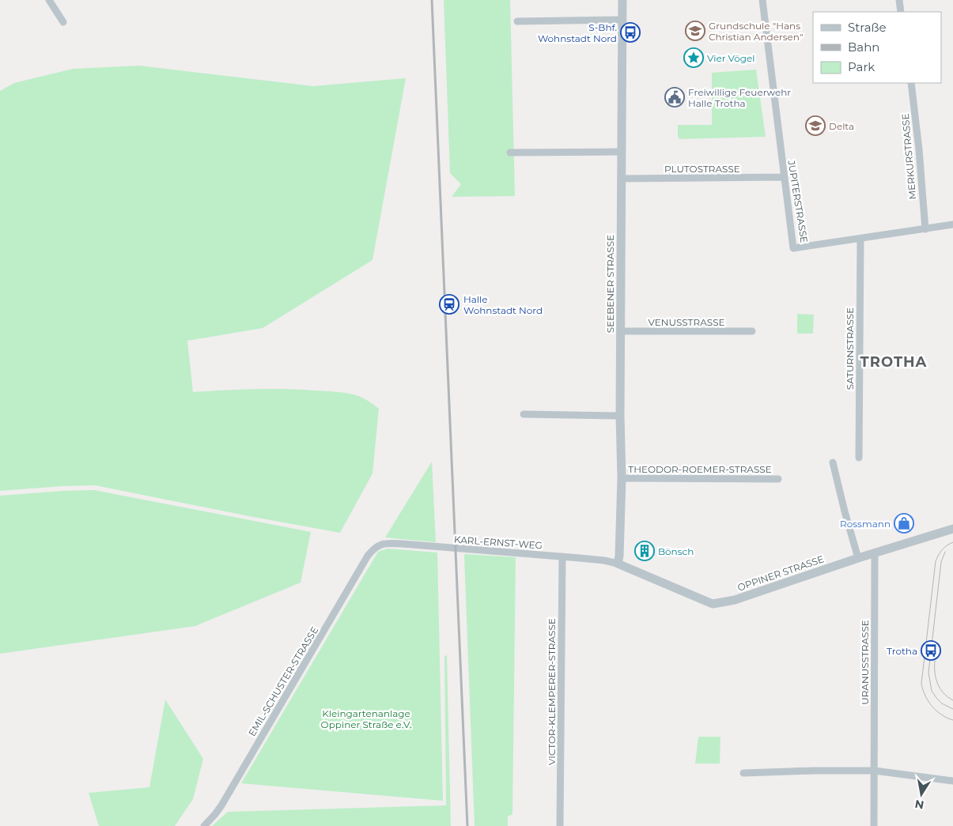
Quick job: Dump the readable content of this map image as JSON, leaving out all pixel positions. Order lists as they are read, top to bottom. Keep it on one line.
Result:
{"streets":{"street":["MERKURSTRASSE","PLUTOSTRASSE","JUPITERSTRASSE","SEEBENER STRASSE","VENUSSTRASSE","SATURNSTRASSE","THEODOR-ROEMER-STRASSE","KARL-ERNST-WEG","OPPINER STRASSE","URANUSSTRASSE","EMIL-SCHUSTER-STRASSE","VICTOR-KLEMPERER-STRASSE"]},"crossings":[["MERKURSTRASSE","JUPITERSTRASSE"],["PLUTOSTRASSE","JUPITERSTRASSE"],["PLUTOSTRASSE","SEEBENER STRASSE"],["JUPITERSTRASSE","SATURNSTRASSE"],["SEEBENER STRASSE","VENUSSTRASSE"],["SEEBENER STRASSE","THEODOR-ROEMER-STRASSE"],["SEEBENER STRASSE","KARL-ERNST-WEG"],["SEEBENER STRASSE","OPPINER STRASSE"],["KARL-ERNST-WEG","OPPINER STRASSE"],["KARL-ERNST-WEG","EMIL-SCHUSTER-STRASSE"],["KARL-ERNST-WEG","VICTOR-KLEMPERER-STRASSE"],["OPPINER STRASSE","URANUSSTRASSE"]],"districts":["TROTHA"],"parks":["Kleingartenanlage Oppiner Straße e.V."],"places":{"school or university":["Grundschule \"Hans Christian Andersen\"","Delta"],"bus stop":["S-Bhf. Wohnstadt Nord","Trotha"],"place":["Vier Vögel"],"public building":["Freiwillige Feuerwehr Halle Trotha"],"station":["Halle Wohnstadt Nord"],"shop":["Rossmann"],"building":["Bönsch"]},"legend":["Straße","Bahn","Park"],"north":"bottom"}
